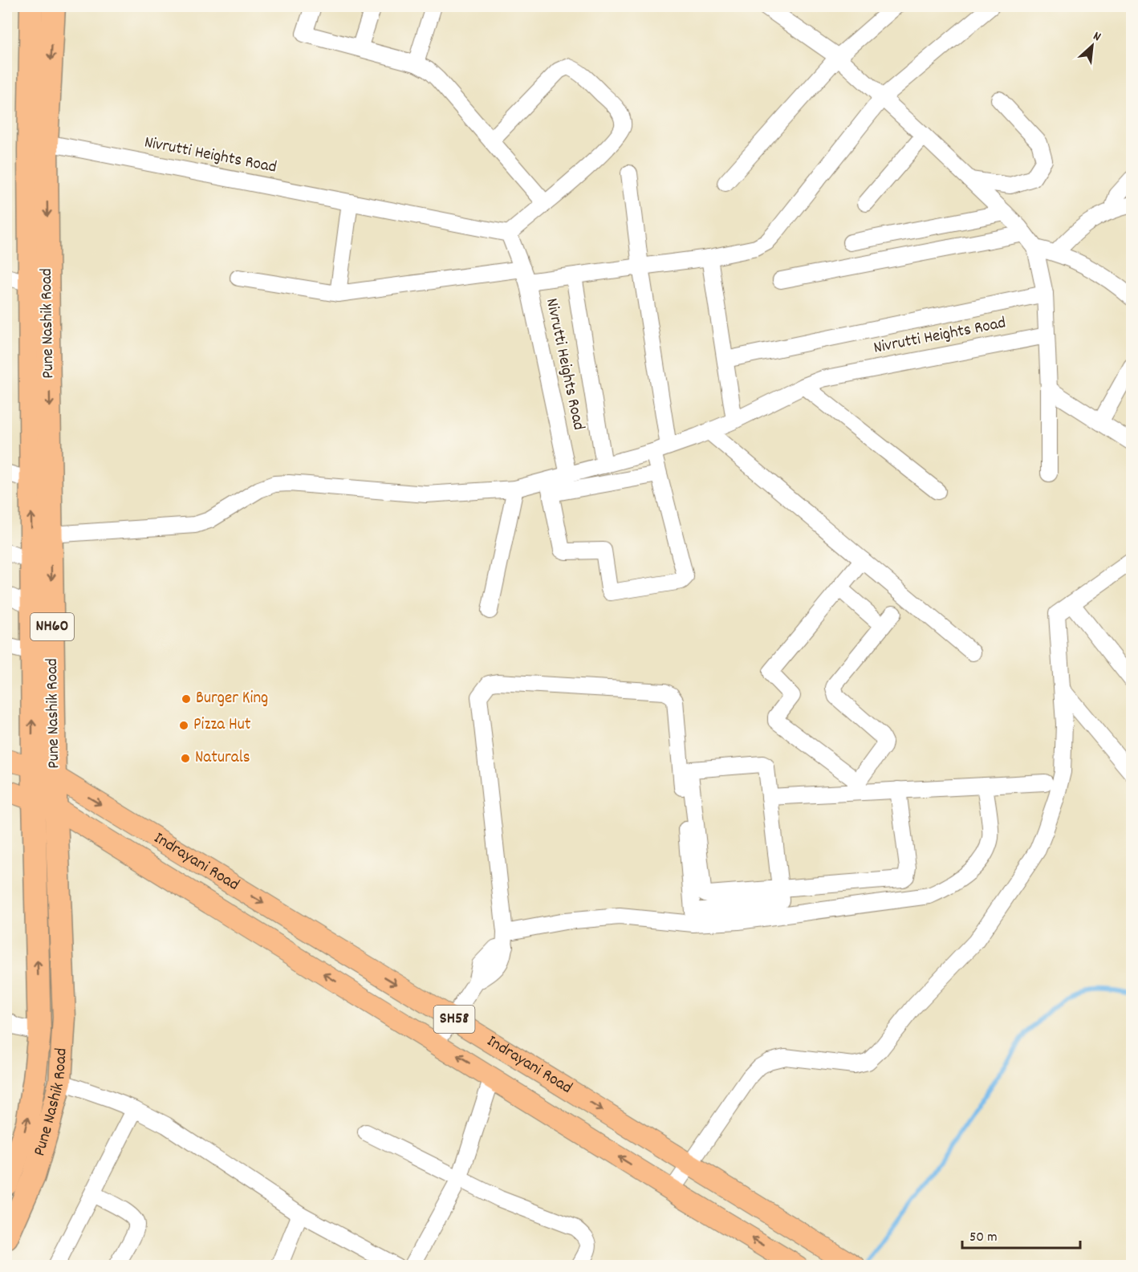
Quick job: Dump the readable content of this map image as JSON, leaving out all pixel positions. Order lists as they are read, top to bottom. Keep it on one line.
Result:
{"streets":{"highway":["Pune Nashik Road","NH60"],"main road":["Indrayani Road","SH58"],"street":["Nivrutti Heights Road"]},"crossings":[["Nivrutti Heights Road","Pune Nashik Road"],["Pune Nashik Road","Indrayani Road"]],"places":["Burger King","Pizza Hut","Naturals"],"scale_bar":"50 m","north":"top right"}
